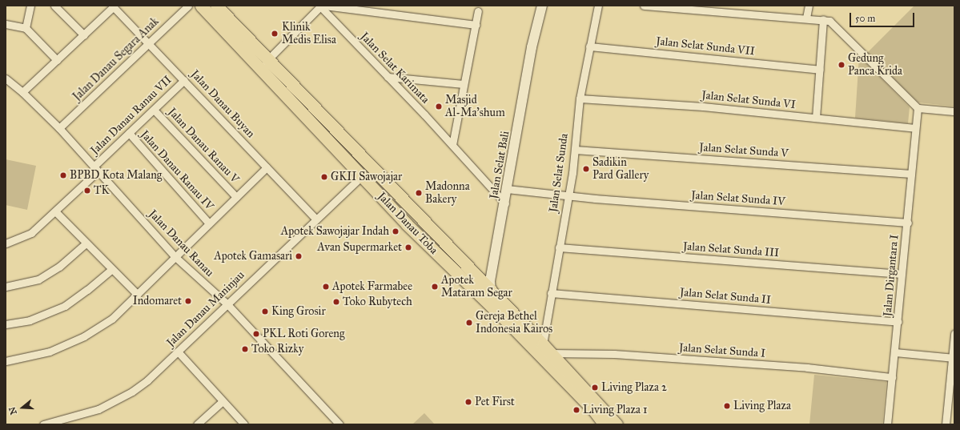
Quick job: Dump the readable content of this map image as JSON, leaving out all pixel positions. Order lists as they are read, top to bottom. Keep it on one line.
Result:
{"streets":{"main road":["Jalan Danau Toba"],"street":["Jalan Selat Sunda VII","Jalan Danau Segara Anak","Jalan Selat Karimata","Jalan Selat Sunda VI","Jalan Danau Buyan","Jalan Danau Ranau VII","Jalan Danau Ranau V","Jalan Selat Sunda V","Jalan Selat Bali","Jalan Danau Ranau IV","Jalan Selat Sunda","Jalan Selat Sunda IV","Jalan Danau Ranau","Jalan Selat Sunda III","Jalan Dirgantara I","Jalan Selat Sunda II","Jalan Danau Maninjau","Jalan Selat Sunda I"]},"crossings":[["Jalan Selat Sunda VII","Jalan Selat Sunda"],["Jalan Danau Segara Anak","Jalan Danau Buyan"],["Jalan Danau Segara Anak","Jalan Danau Ranau"],["Jalan Selat Karimata","Jalan Selat Bali"],["Jalan Selat Sunda VI","Jalan Selat Sunda"],["Jalan Selat Sunda VI","Jalan Dirgantara I"],["Jalan Danau Buyan","Jalan Danau Ranau VII"],["Jalan Danau Buyan","Jalan Danau Maninjau"],["Jalan Danau Ranau VII","Jalan Danau Ranau V"],["Jalan Danau Ranau VII","Jalan Danau Ranau IV"],["Jalan Danau Ranau VII","Jalan Danau Ranau"],["Jalan Selat Sunda V","Jalan Selat Sunda"],["Jalan Selat Sunda V","Jalan Dirgantara I"],["Jalan Selat Bali","Jalan Selat Sunda IV"],["Jalan Selat Bali","Jalan Danau Toba"],["Jalan Selat Sunda","Jalan Selat Sunda IV"],["Jalan Selat Sunda","Jalan Danau Toba"],["Jalan Selat Sunda","Jalan Selat Sunda III"],["Jalan Selat Sunda","Jalan Selat Sunda II"],["Jalan Selat Sunda IV","Jalan Dirgantara I"],["Jalan Danau Toba","Jalan Danau Maninjau"],["Jalan Danau Toba","Jalan Selat Sunda I"],["Jalan Danau Ranau","Jalan Danau Maninjau"],["Jalan Selat Sunda III","Jalan Dirgantara I"],["Jalan Dirgantara I","Jalan Selat Sunda II"],["Jalan Dirgantara I","Jalan Selat Sunda I"]],"places":["Klinik Medis Elisa","Gedung Panca Krida","Masjid Al-Ma'shum","Sadikin Pard Gallery","BPBD Kota Malang","GKII Sawojajar","TK","Madonna Bakery","Apotek Sawojajar Indah","Avan Supermarket","Apotek Gamasari","Apotek Farmabee","Apotek Mataram Segar","Indomaret","Toko Rubytech","King Grosir","Gereja Bethel Indonesia Kairos","PKL Roti Goreng","Toko Rizky","Living Plaza 2","Pet First","Living Plaza","Living Plaza 1"],"scale_bar":"50 m","north":"left"}
